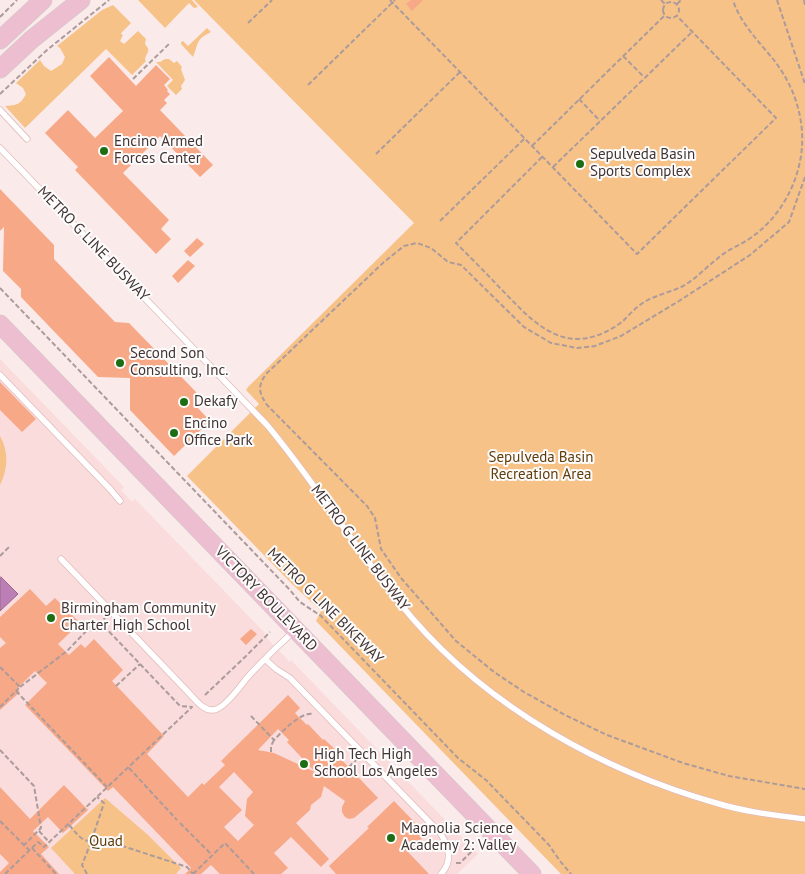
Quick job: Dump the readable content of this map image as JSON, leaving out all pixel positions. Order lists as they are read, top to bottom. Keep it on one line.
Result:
{"streets":{"main road":["VICTORY BOULEVARD"],"lane":["METRO G LINE BUSWAY"],"path":["METRO G LINE BIKEWAY"]},"parks":["Sepulveda Basin Recreation Area","Quad"],"places":["Encino Armed Forces Center","Sepulveda Basin Sports Complex","Second Son Consulting, Inc.","Dekafy","Encino Office Park","Birmingham Community Charter High School","High Tech High School Los Angeles","Magnolia Science Academy 2: Valley"]}
